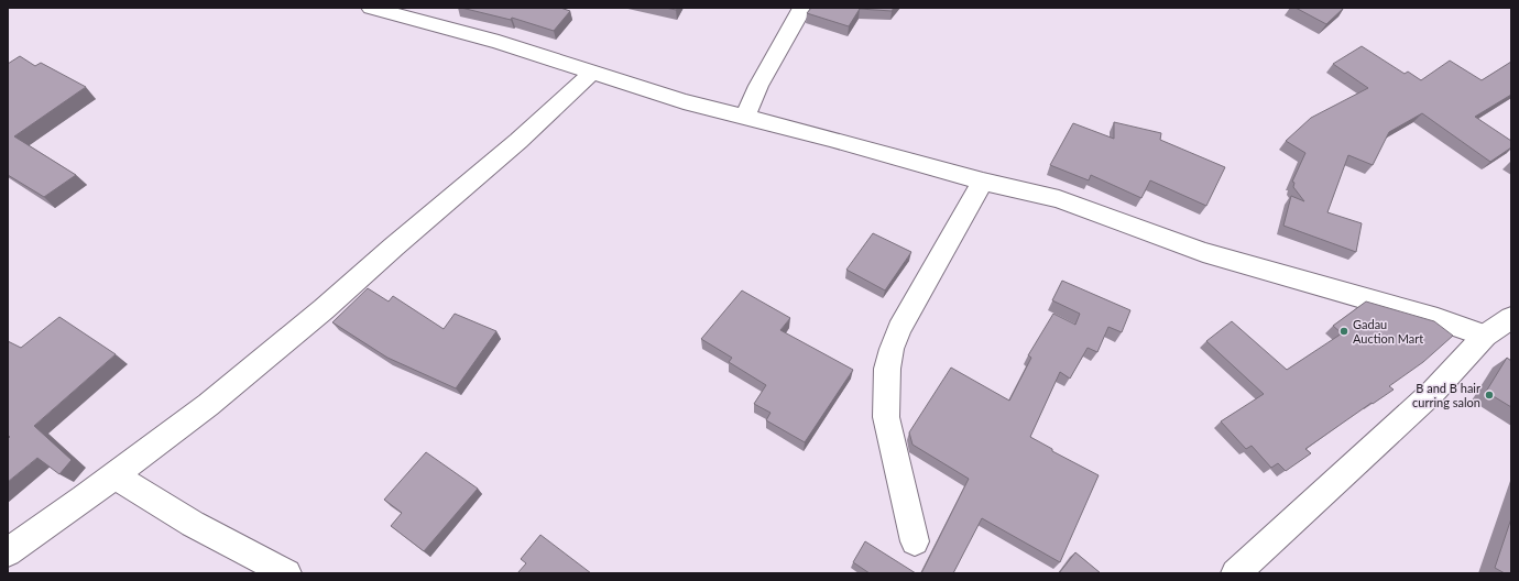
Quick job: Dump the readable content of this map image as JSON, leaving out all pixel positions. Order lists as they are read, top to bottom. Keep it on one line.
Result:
{"places":["Gadau Auction Mart","B and B hair curring salon"]}
